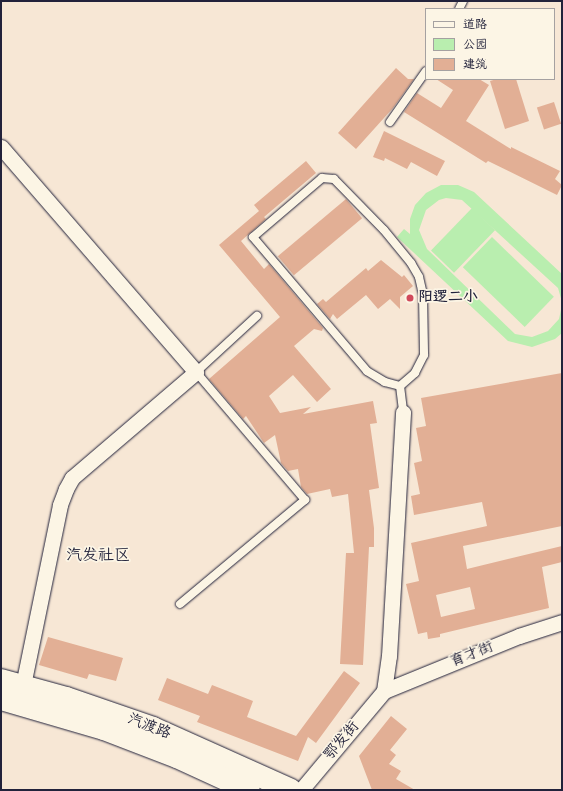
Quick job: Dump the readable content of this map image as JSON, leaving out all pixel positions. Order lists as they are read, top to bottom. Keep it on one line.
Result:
{"streets":{"street":["育才街","汽渡路","鄂发街"]},"crossings":[["育才街","鄂发街"]],"districts":["汽发社区"],"places":["阳逻二小"],"legend":["道路","公园","建筑"]}
